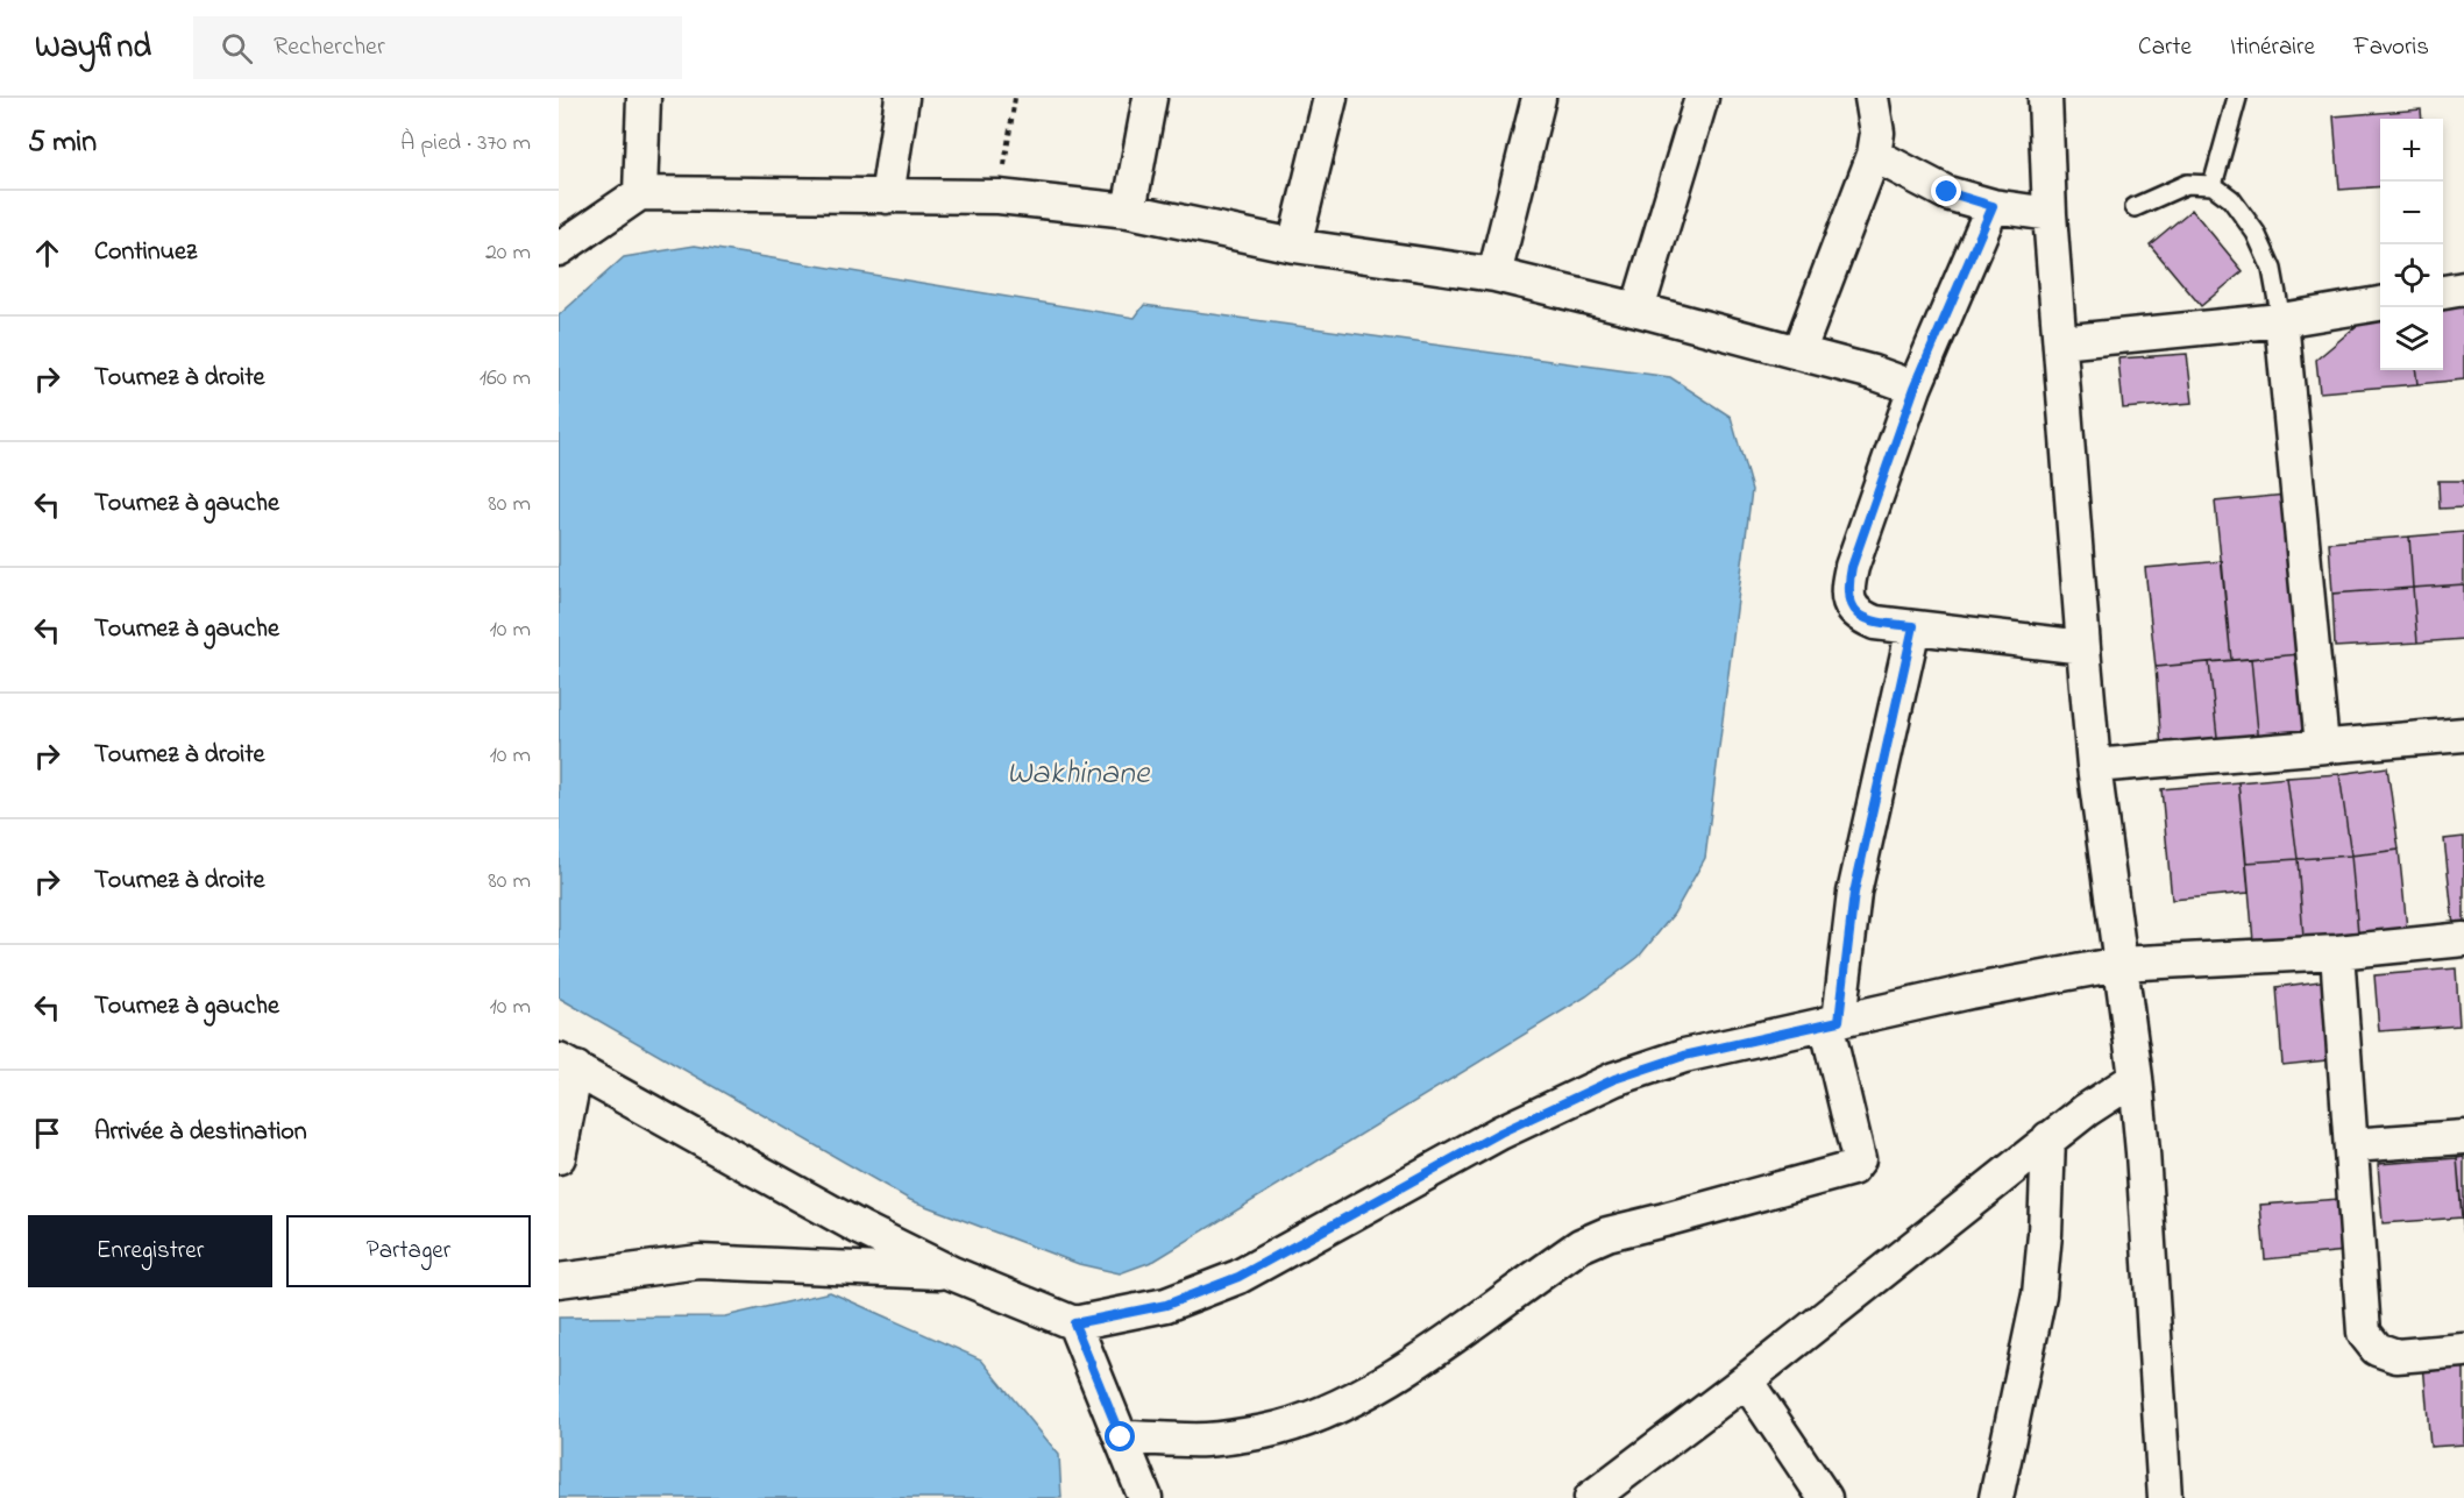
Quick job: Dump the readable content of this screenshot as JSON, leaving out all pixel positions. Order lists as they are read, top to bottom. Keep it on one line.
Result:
{"water":["Wakhinane"],"page":{"header":"Wayfind","search":"Rechercher","nav":["Carte","Itinéraire","Favoris"],"heading":["5 min","À pied · 370 m"],"map_buttons":["+","−"],"list":[["Continuez","20 m"],["Tournez à droite","160 m"],["Tournez à gauche","80 m"],["Tournez à gauche","10 m"],["Tournez à droite","10 m"],["Tournez à droite","80 m"],["Tournez à gauche","10 m"],"Arrivée à destination"],"buttons":["Enregistrer","Partager"]}}
